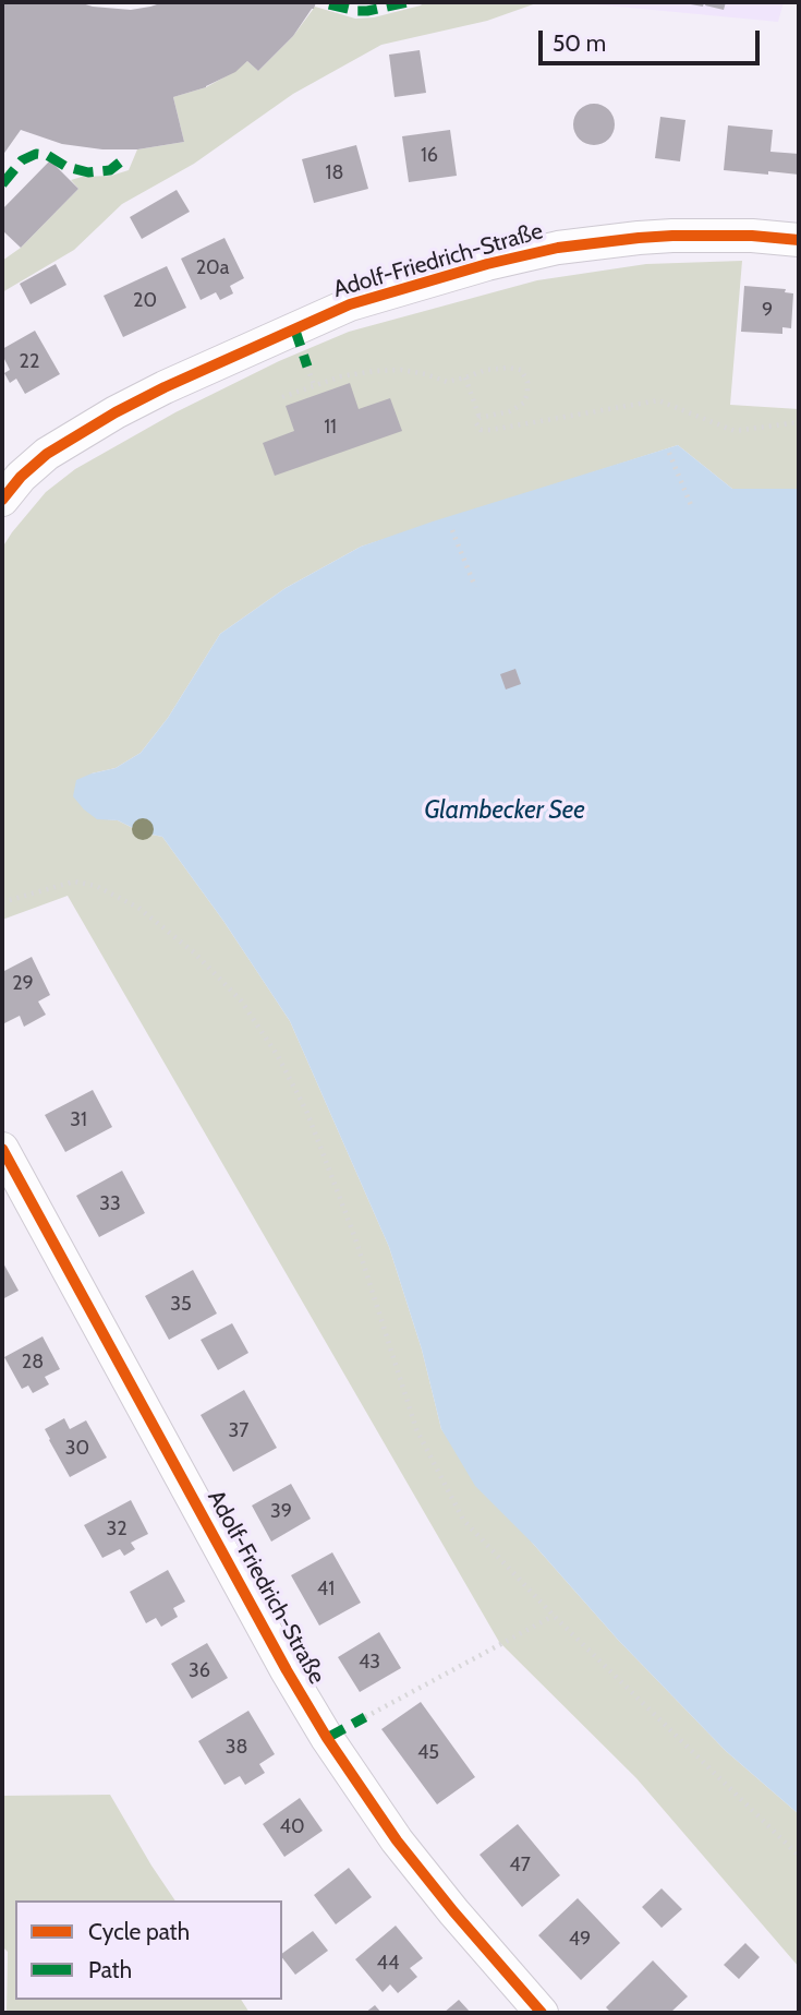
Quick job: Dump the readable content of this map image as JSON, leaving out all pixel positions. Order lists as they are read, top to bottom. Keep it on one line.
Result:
{"streets":{"street":["Adolf-Friedrich-Straße"]},"water":["Glambecker See"],"house_numbers":["16","18","20a","20","9","22","11","29","31","33","35","28","37","30","39","32","41","43","36","38","45","40","47","49","44"],"legend":["Cycle path","Path"],"scale_bar":"50 m"}
